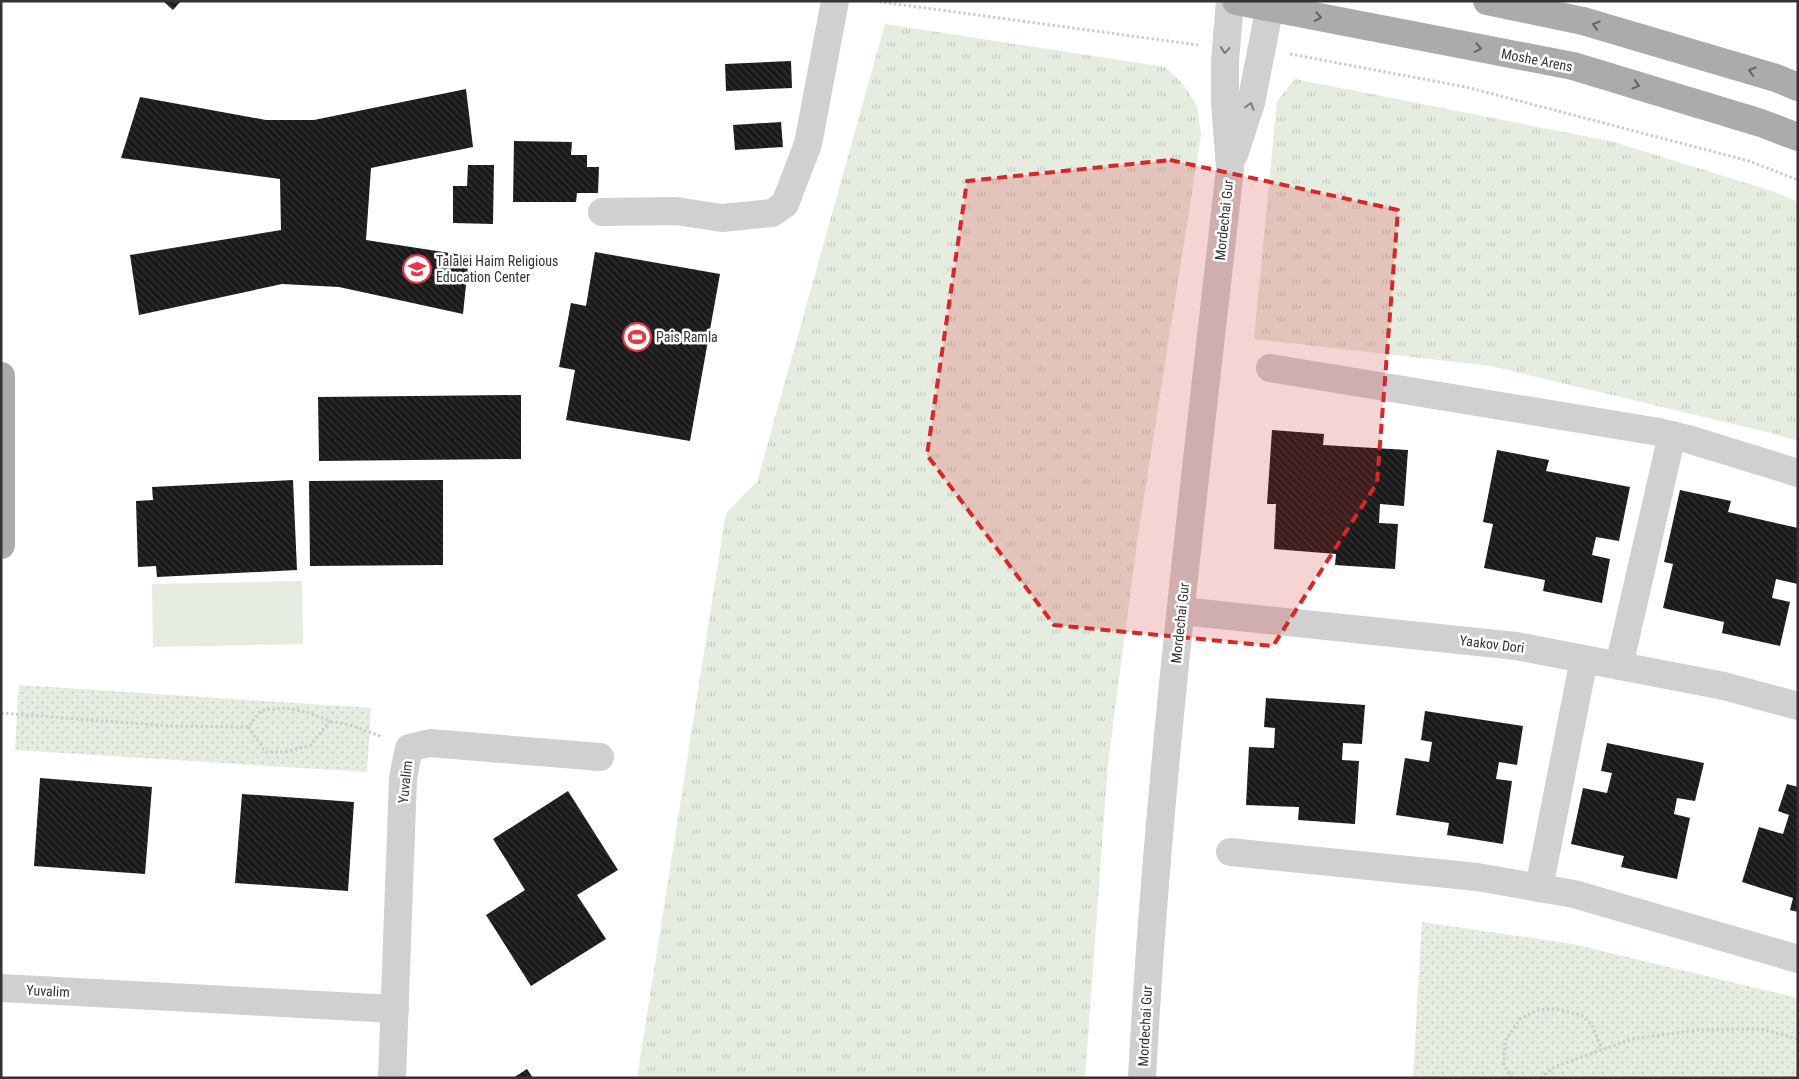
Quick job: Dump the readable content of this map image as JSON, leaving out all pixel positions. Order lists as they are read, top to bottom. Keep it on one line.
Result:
{"streets":{"main road":["Moshe Arens"],"street":["Mordechai Gur","Yaakov Dori","Yuvalim"]},"crossings":[["Moshe Arens","Mordechai Gur"],["Mordechai Gur","Yaakov Dori"]],"places":{"school or university":["Talalei Haim Religious Education Center"],"sports":["Pais Ramla"]}}
